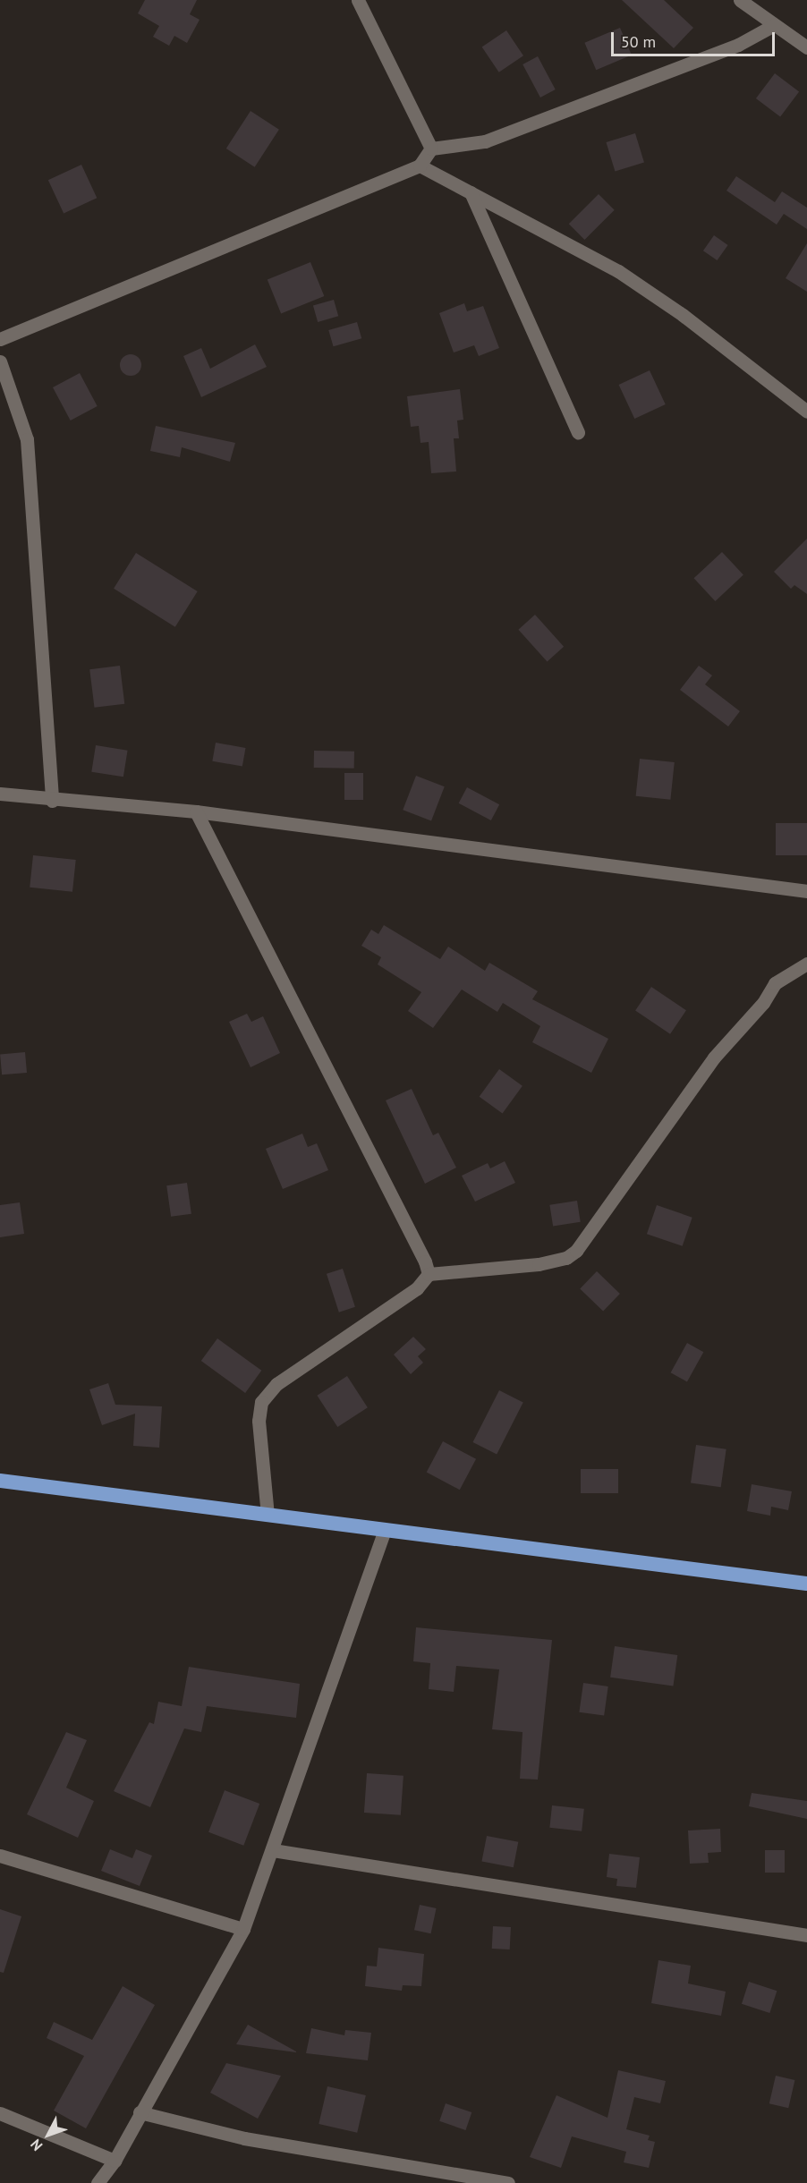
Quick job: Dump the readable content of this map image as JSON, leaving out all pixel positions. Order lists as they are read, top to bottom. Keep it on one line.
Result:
{"scale_bar":"50 m","north":"bottom left"}
